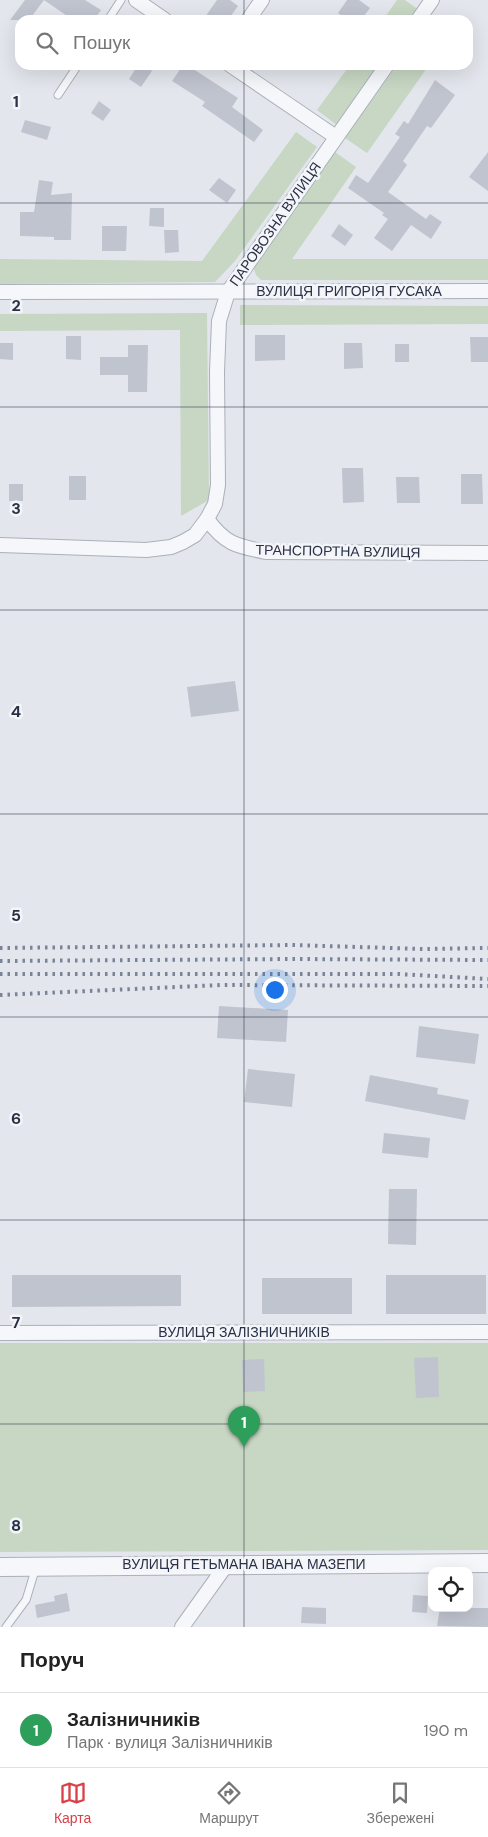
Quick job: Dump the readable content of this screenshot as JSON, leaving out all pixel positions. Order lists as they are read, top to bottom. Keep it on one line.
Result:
{"streets":{"street":["ПАРОВОЗНА ВУЛИЦЯ","ВУЛИЦЯ ГРИГОРІЯ ГУСАКА","ТРАНСПОРТНА ВУЛИЦЯ","ВУЛИЦЯ ЗАЛІЗНИЧНИКІВ","ВУЛИЦЯ ГЕТЬМАНА ІВАНА МАЗЕПИ"]},"crossings":[["ПАРОВОЗНА ВУЛИЦЯ","ВУЛИЦЯ ГРИГОРІЯ ГУСАКА"],["ПАРОВОЗНА ВУЛИЦЯ","ТРАНСПОРТНА ВУЛИЦЯ"]],"page":{"search":"Пошук","pins":"1","heading":"Поруч","list":[{"mark":"1","name":"Залізничників","note":"Парк · вулиця Залізничників","value":"190 m"}],"nav":["Карта","Маршрут","Збережені"]},"grid":{"rows":["1","2","3","4","5","6","7","8"]}}
